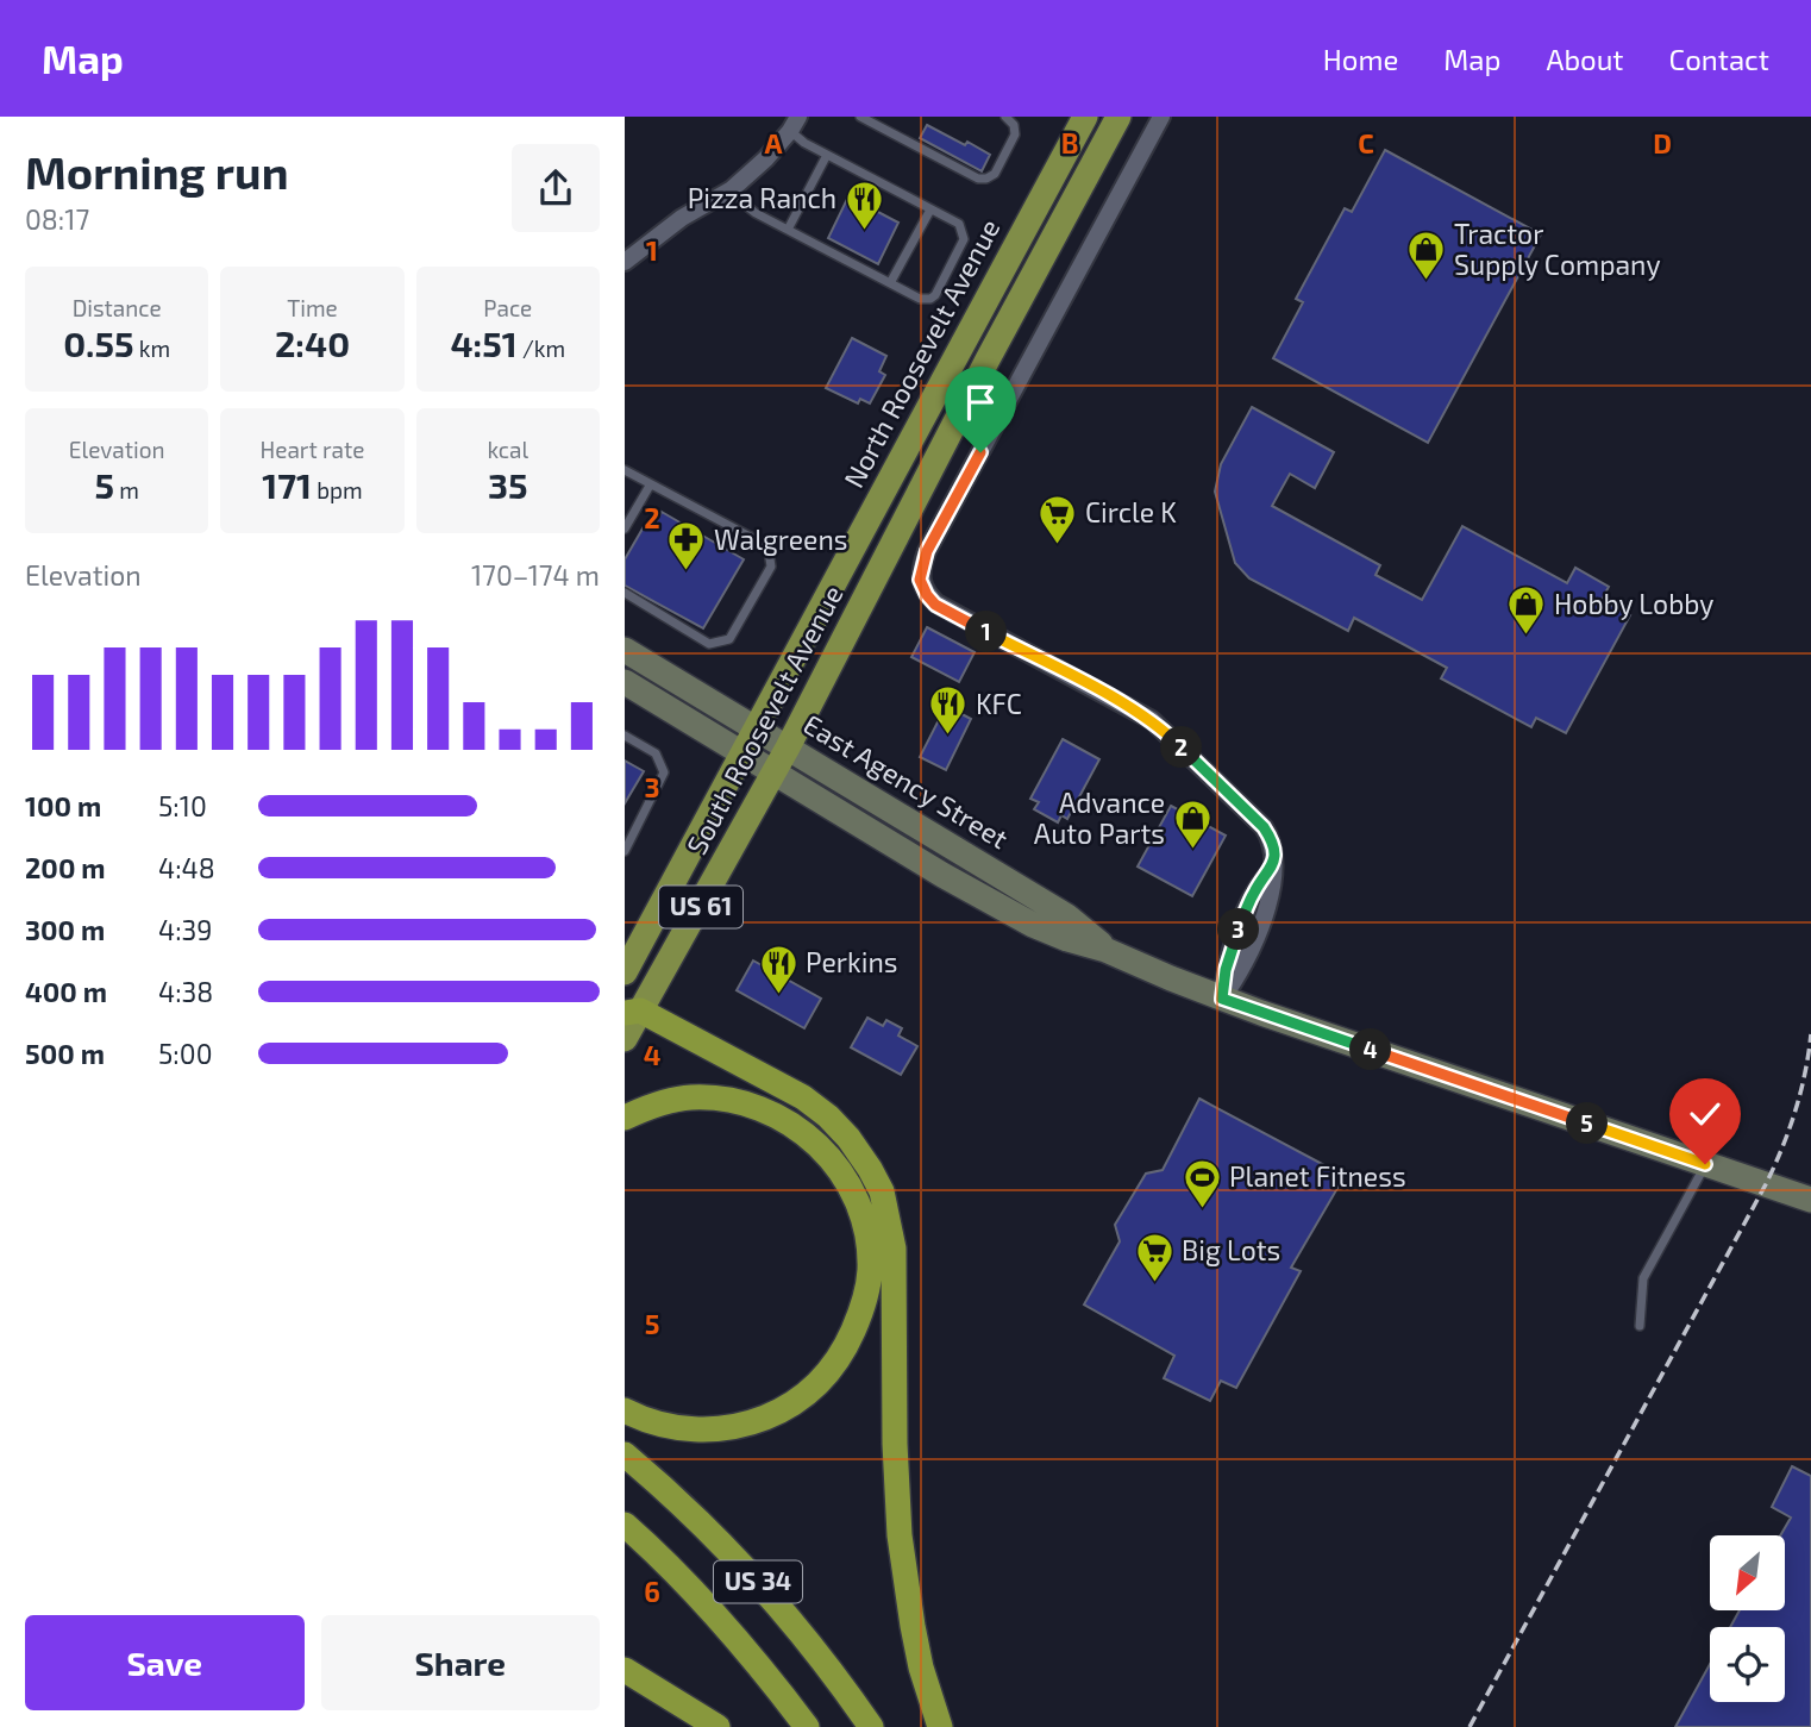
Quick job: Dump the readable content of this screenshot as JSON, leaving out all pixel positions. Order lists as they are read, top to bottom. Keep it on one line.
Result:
{"streets":{"highway":["North Roosevelt Avenue","South Roosevelt Avenue","US 61","US 34"],"main road":["East Agency Street"]},"crossings":[["North Roosevelt Avenue","East Agency Street"],["South Roosevelt Avenue","East Agency Street"]],"places":{"restaurant":["Pizza Ranch","KFC","Perkins"],"shop":["Tractor Supply Company","Hobby Lobby","Advance Auto Parts"],"supermarket":["Circle K","Big Lots"],"pharmacy":["Walgreens"],"sports":["Planet Fitness"]},"north":"bottom left","page":{"header":"Map","nav":["Home","Map","About","Contact"],"heading":["Morning run","08:17"],"stats":[["Distance","0.55 km"],["Time","2:40"],["Pace","4:51 /km"],["Elevation","5 m"],["Heart rate","171 bpm"],["kcal","35"]],"chart":["Elevation","170–174 m"],"pins":["1","2","3","4","5"],"list":[{"name":"100 m","note":"5:10"},{"name":"200 m","note":"4:48"},{"name":"300 m","note":"4:39"},{"name":"400 m","note":"4:38"},{"name":"500 m","note":"5:00"}],"buttons":["Save","Share"]},"grid":{"columns":["A","B","C","D"],"rows":["1","2","3","4","5","6"]}}
